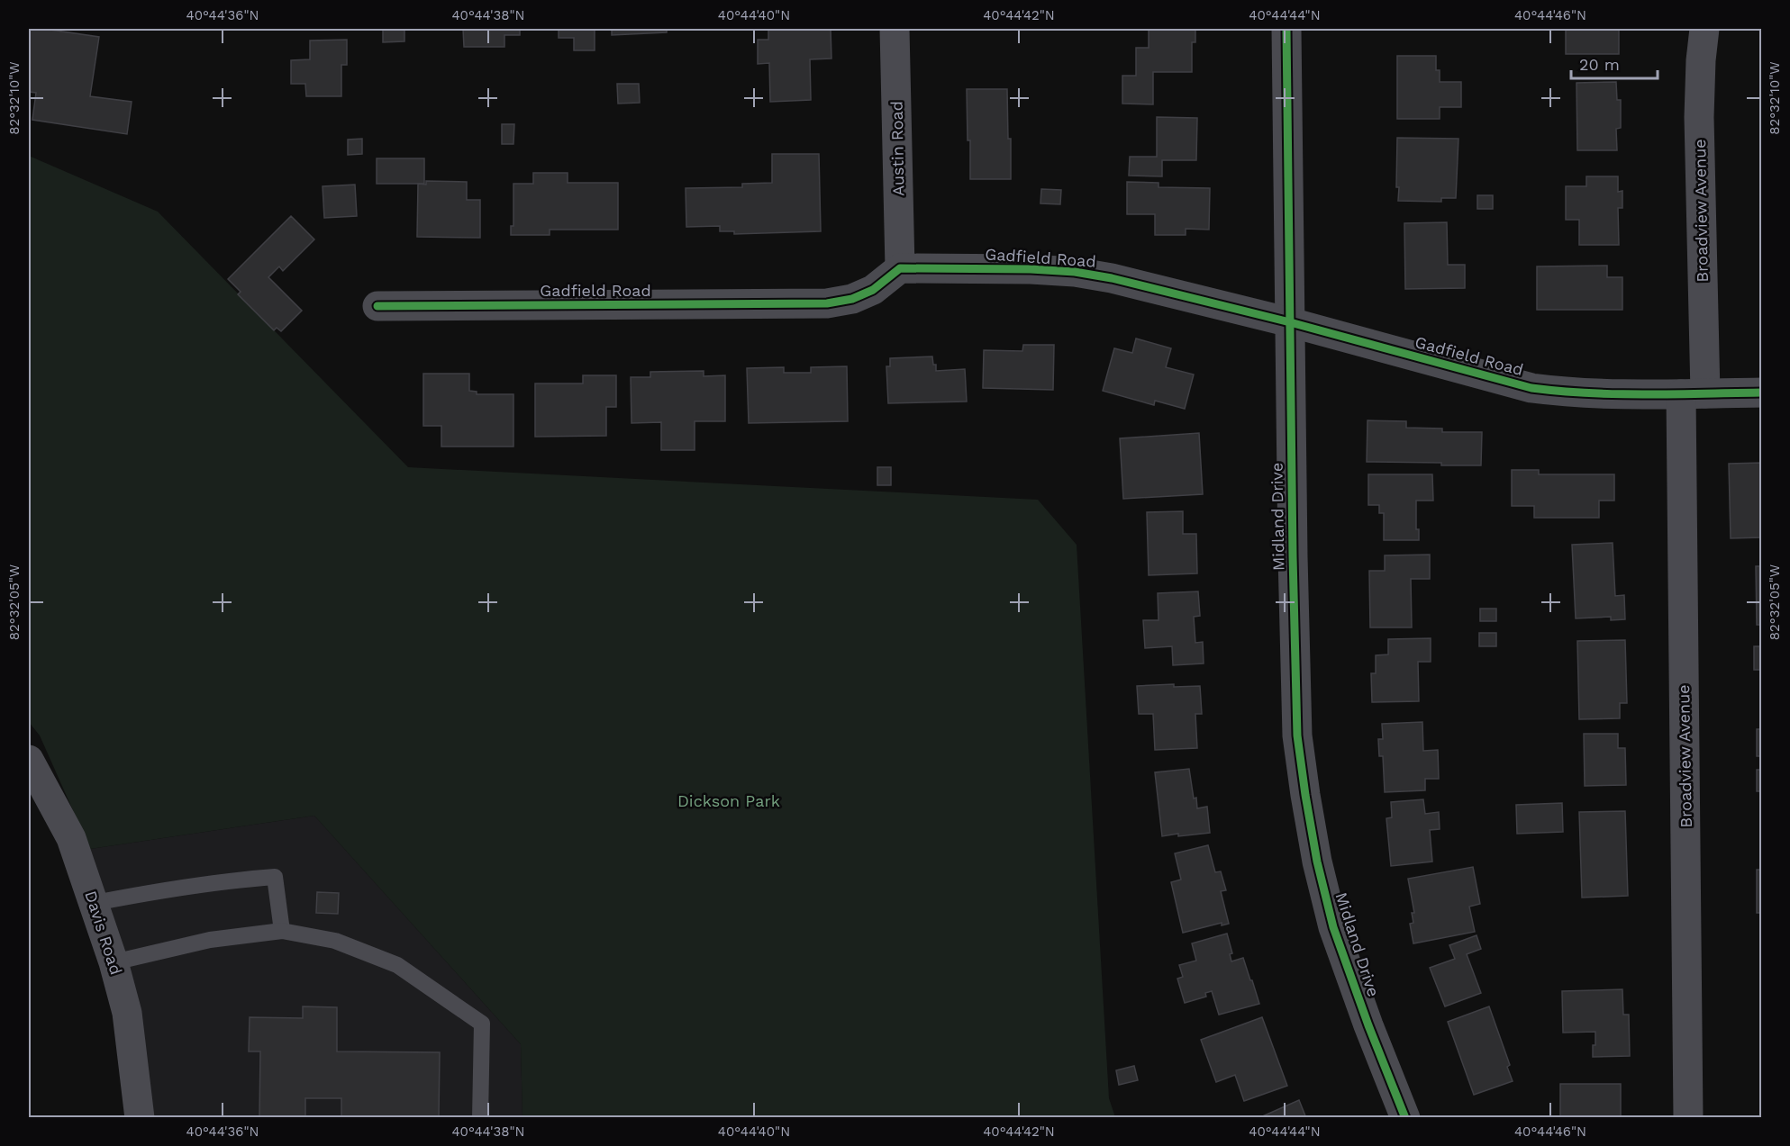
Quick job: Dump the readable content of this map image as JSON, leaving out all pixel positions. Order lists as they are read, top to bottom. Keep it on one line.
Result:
{"streets":{"street":["Austin Road","Broadview Avenue","Gadfield Road","Midland Drive","Davis Road"]},"crossings":[["Austin Road","Gadfield Road"],["Broadview Avenue","Gadfield Road"],["Gadfield Road","Midland Drive"]],"parks":["Dickson Park"],"scale_bar":"20 m","coordinates":["40°44'36\"N","40°44'38\"N","40°44'40\"N","40°44'42\"N","40°44'44\"N","40°44'46\"N","82°32'10\"W","82°32'05\"W"]}
